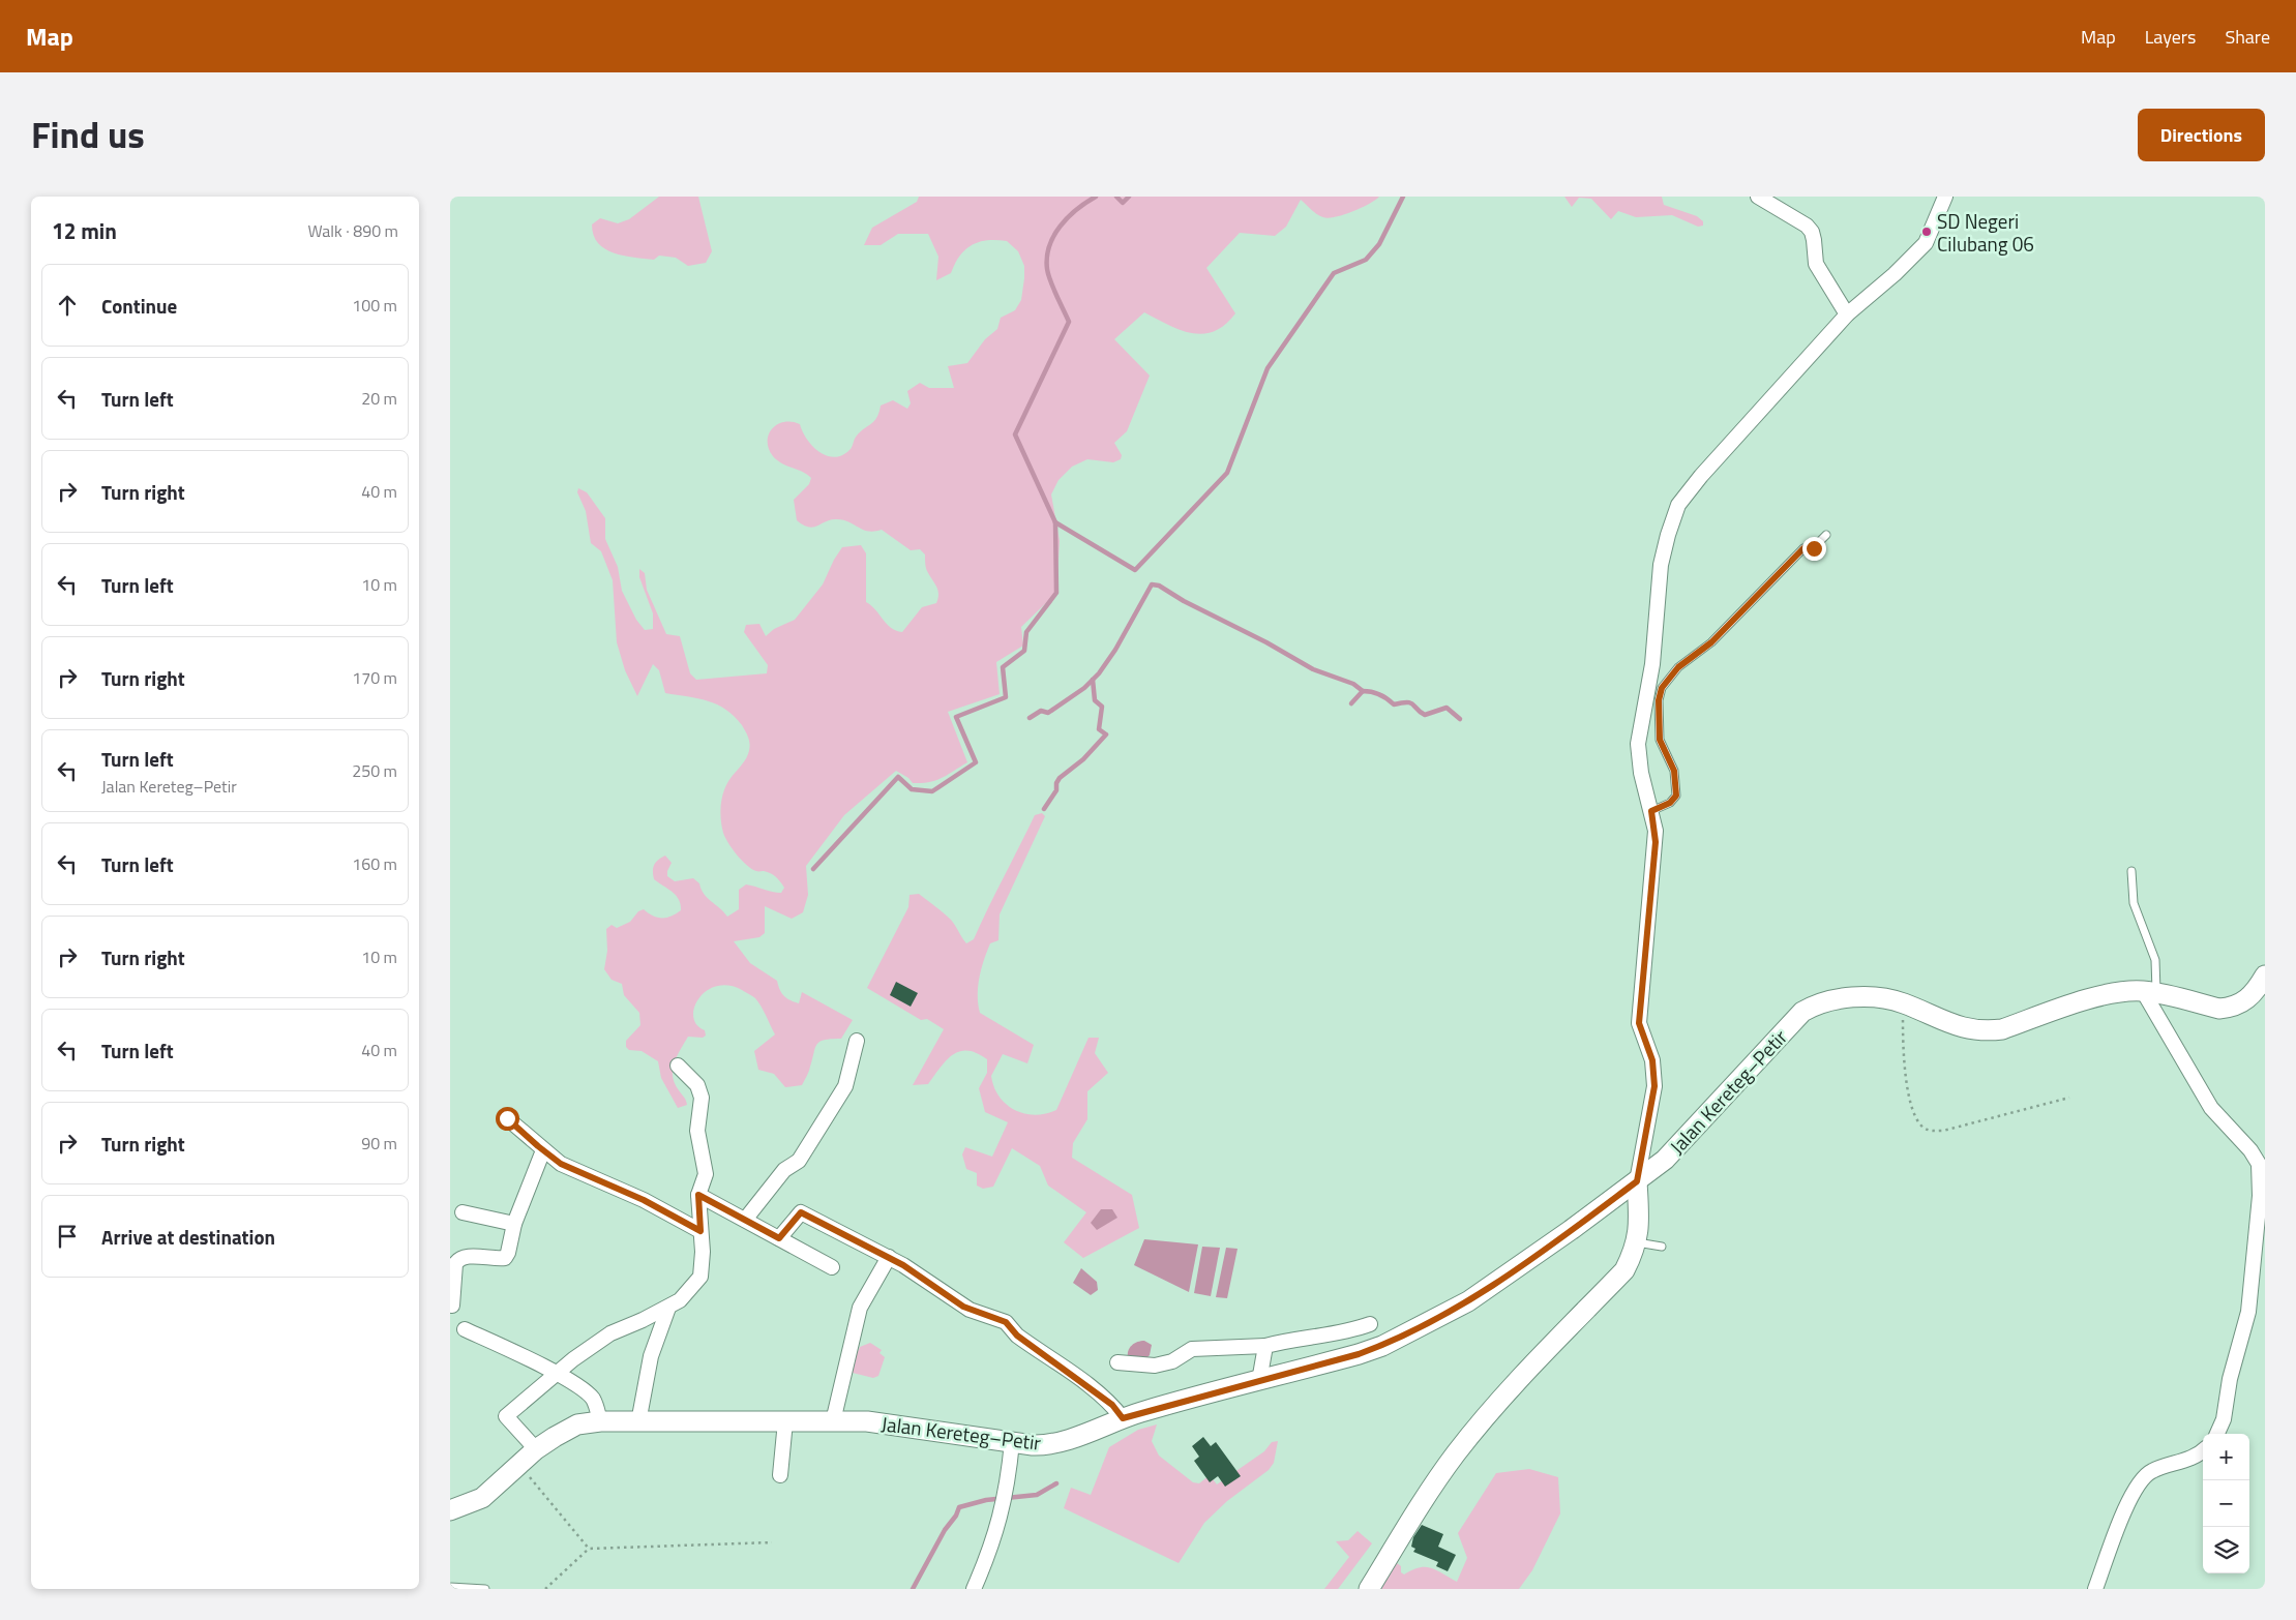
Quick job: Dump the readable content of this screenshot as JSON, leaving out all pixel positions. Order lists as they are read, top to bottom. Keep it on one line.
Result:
{"streets":{"street":["Jalan Kereteg–Petir"]},"places":["SD Negeri Cilubang 06"],"page":{"header":"Map","nav":["Map","Layers","Share"],"title":"Find us","buttons":"Directions","heading":["12 min","Walk · 890 m"],"list":[["Continue","100 m"],["Turn left","20 m"],["Turn right","40 m"],["Turn left","10 m"],["Turn right","170 m"],["Turn left","Jalan Kereteg–Petir","250 m"],["Turn left","160 m"],["Turn right","10 m"],["Turn left","40 m"],["Turn right","90 m"],"Arrive at destination"],"map_buttons":["+","−"]}}
